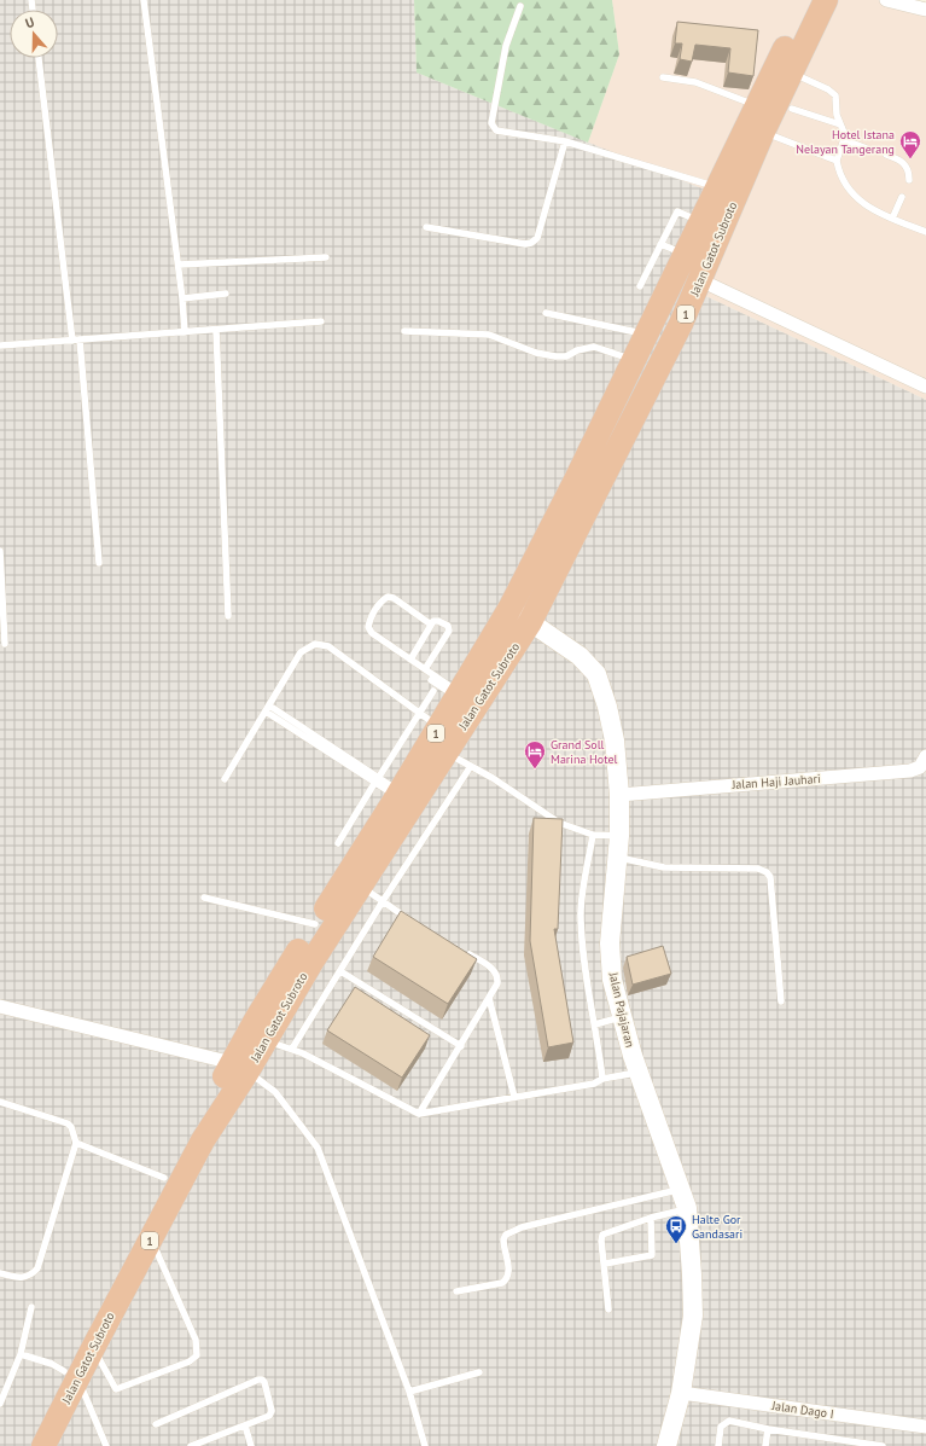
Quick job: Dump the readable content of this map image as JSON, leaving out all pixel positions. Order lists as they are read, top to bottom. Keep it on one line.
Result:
{"streets":{"highway":["Jalan Gatot Subroto","1"],"main road":["Jalan Pajajaran"],"street":["Jalan Haji Jauhari","Jalan Dago I"]},"crossings":[["Jalan Gatot Subroto","Jalan Pajajaran"],["Jalan Haji Jauhari","Jalan Pajajaran"],["Jalan Pajajaran","Jalan Dago I"]],"places":{"hotel":["Hotel Istana Nelayan Tangerang","Grand Soll Marina Hotel"],"bus stop":["Halte Gor Gandasari"]},"north":"top"}
